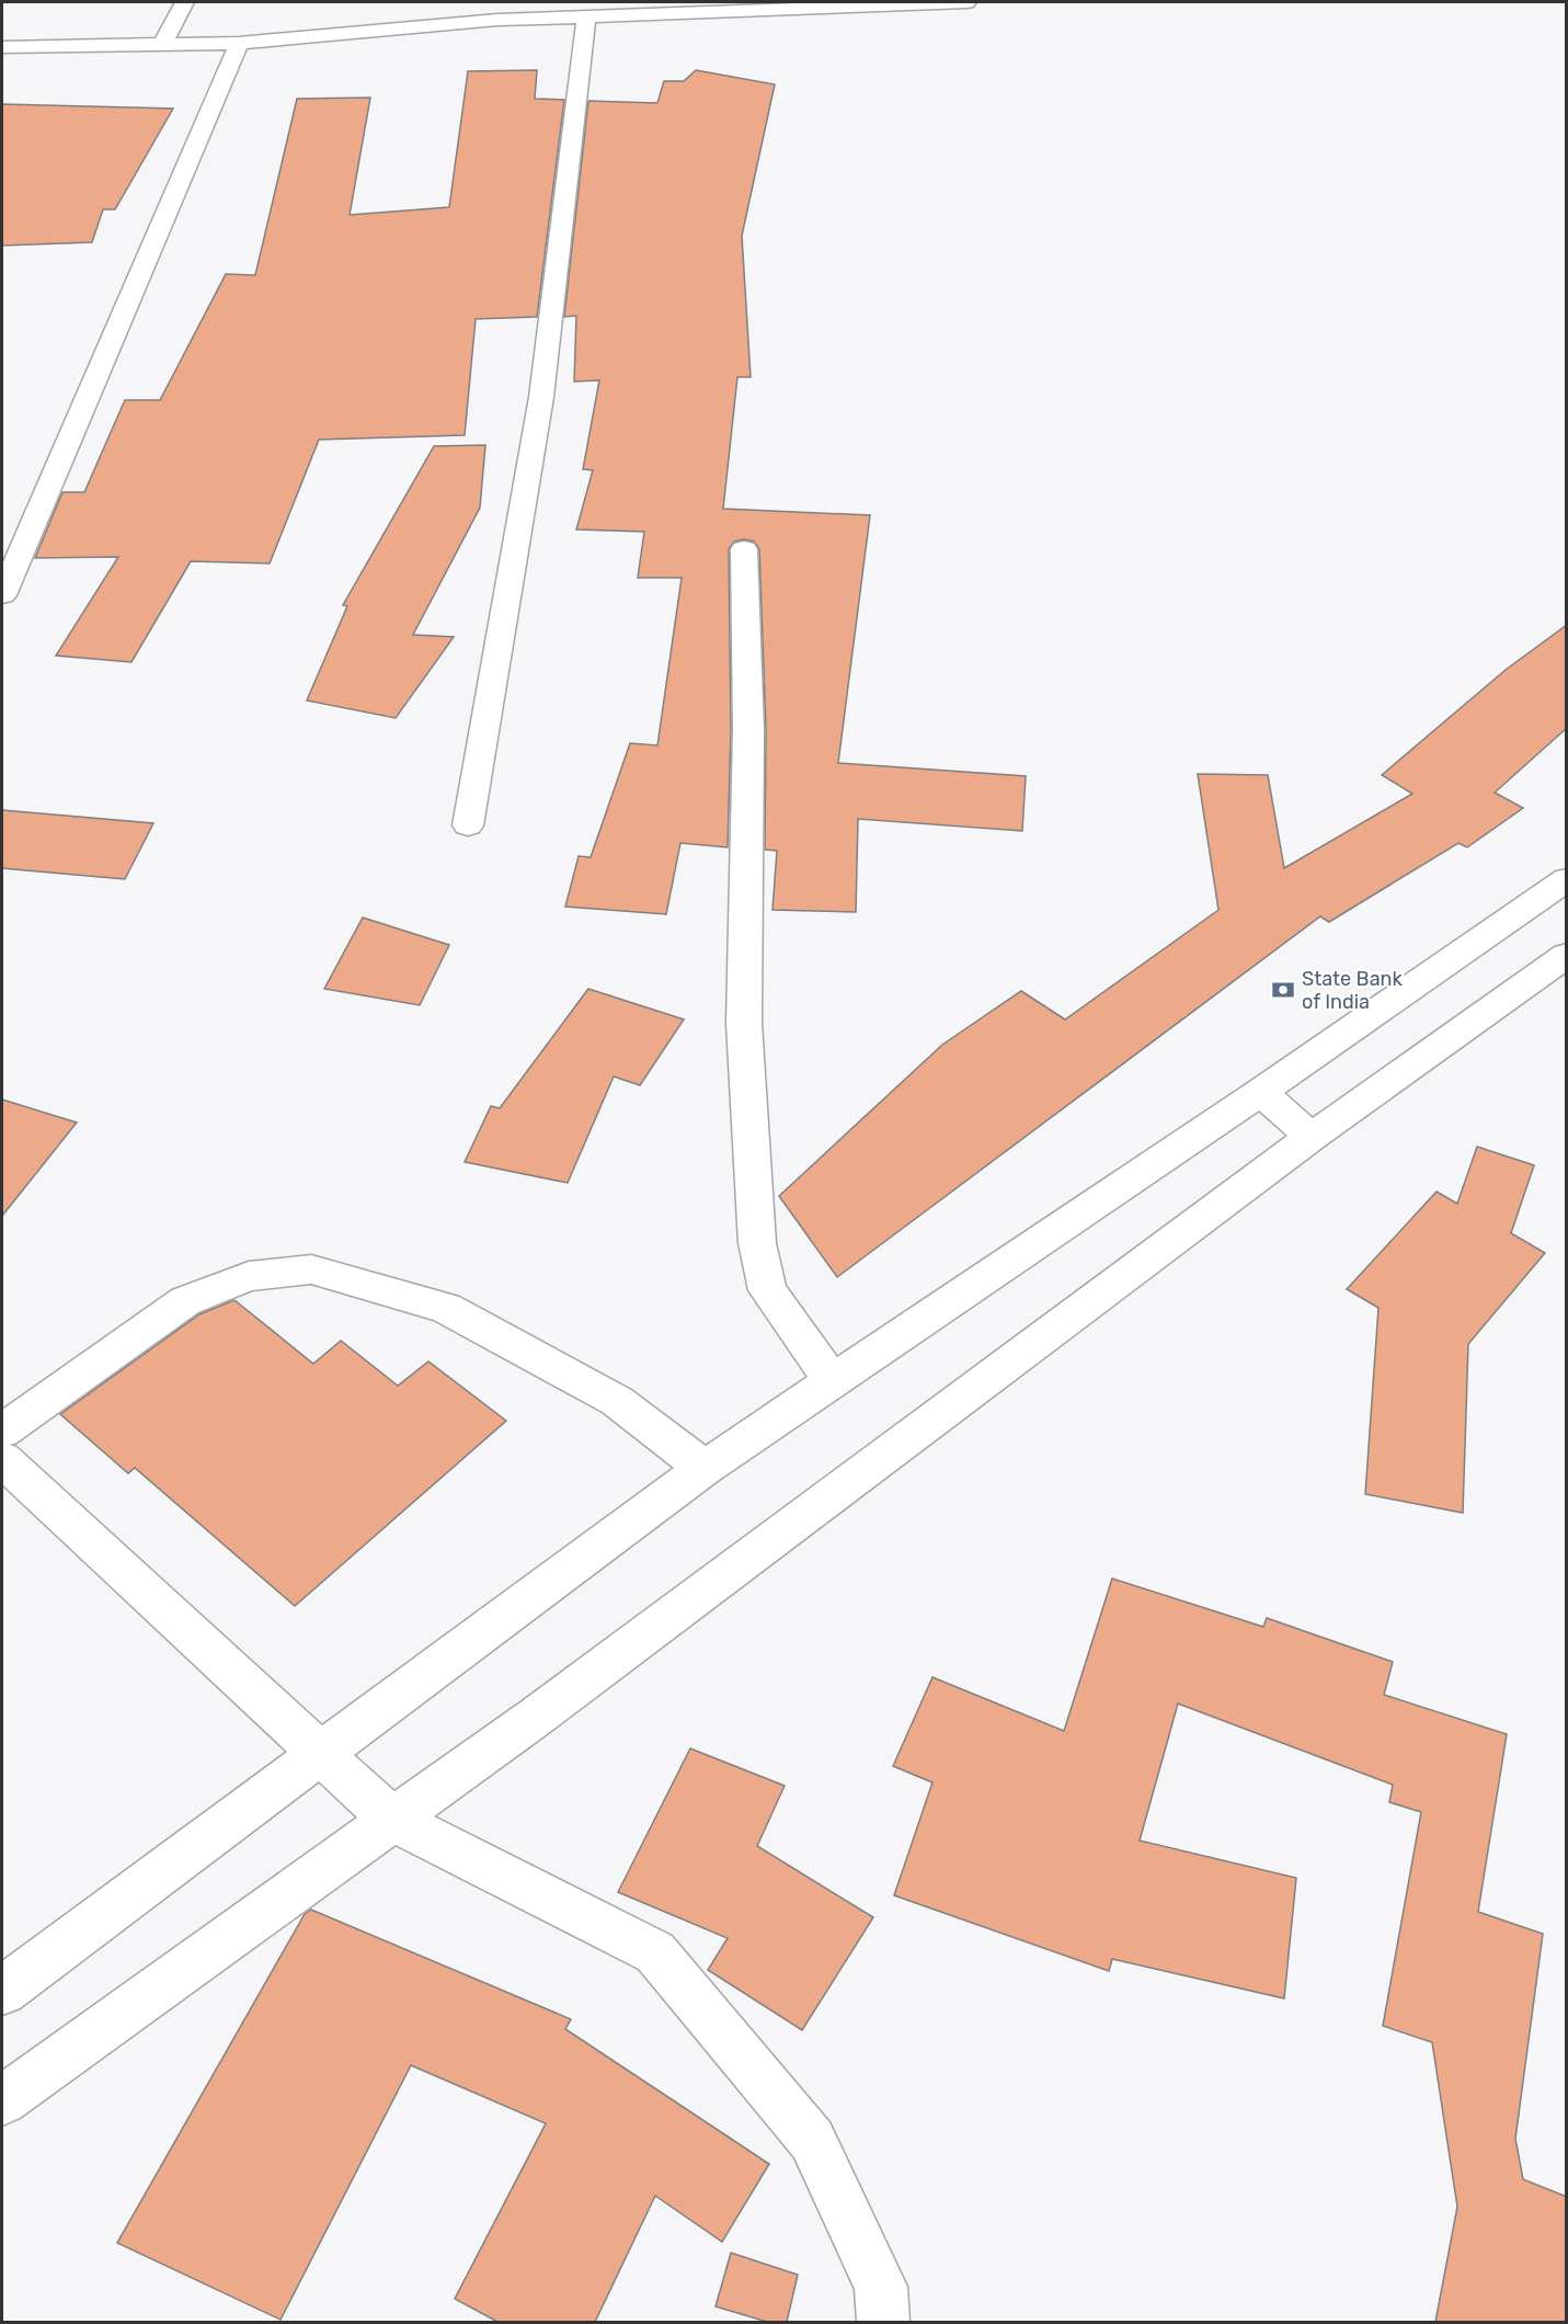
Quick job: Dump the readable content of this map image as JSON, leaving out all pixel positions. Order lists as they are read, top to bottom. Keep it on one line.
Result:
{"places":{"bank":["State Bank of India"]}}
